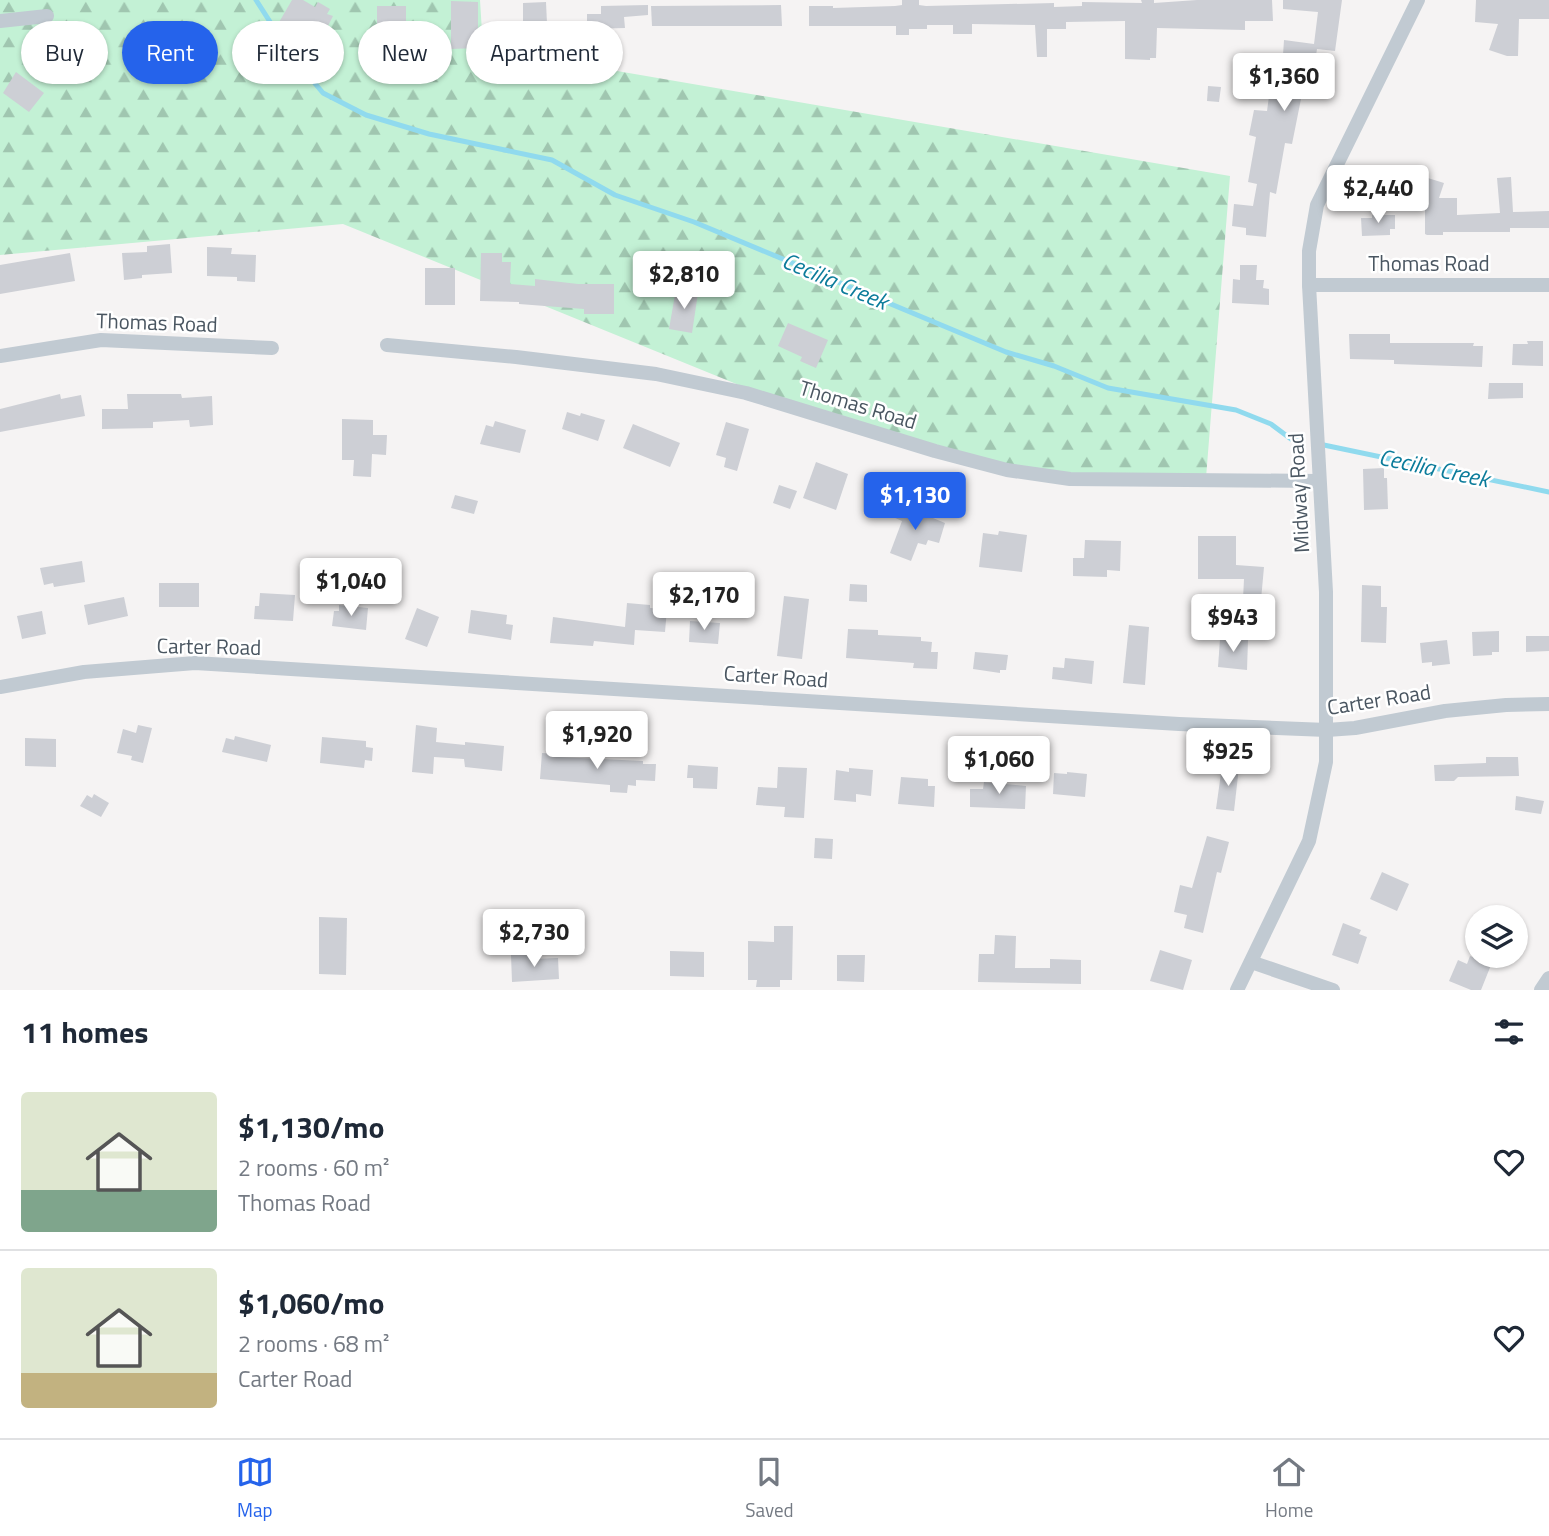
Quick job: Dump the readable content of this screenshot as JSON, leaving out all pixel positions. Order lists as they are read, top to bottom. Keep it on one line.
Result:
{"streets":{"street":["Thomas Road","Midway Road","Carter Road"]},"crossings":[["Thomas Road","Midway Road"],["Midway Road","Carter Road"]],"water":["Cecilia Creek"],"page":{"chip":["Buy","Rent","Filters","New","Apartment"],"price":["$1,360","$2,440","$2,810","$1,130","$1,040","$2,170","$943","$1,920","$925","$1,060","$2,730"],"heading":"11 homes","list":[{"name":"$1,130/mo","note":"2 rooms · 60 m² · Thomas Road"},{"name":"$1,060/mo","note":"2 rooms · 68 m² · Carter Road"}],"tabs":["Map","Saved","Home"]}}
